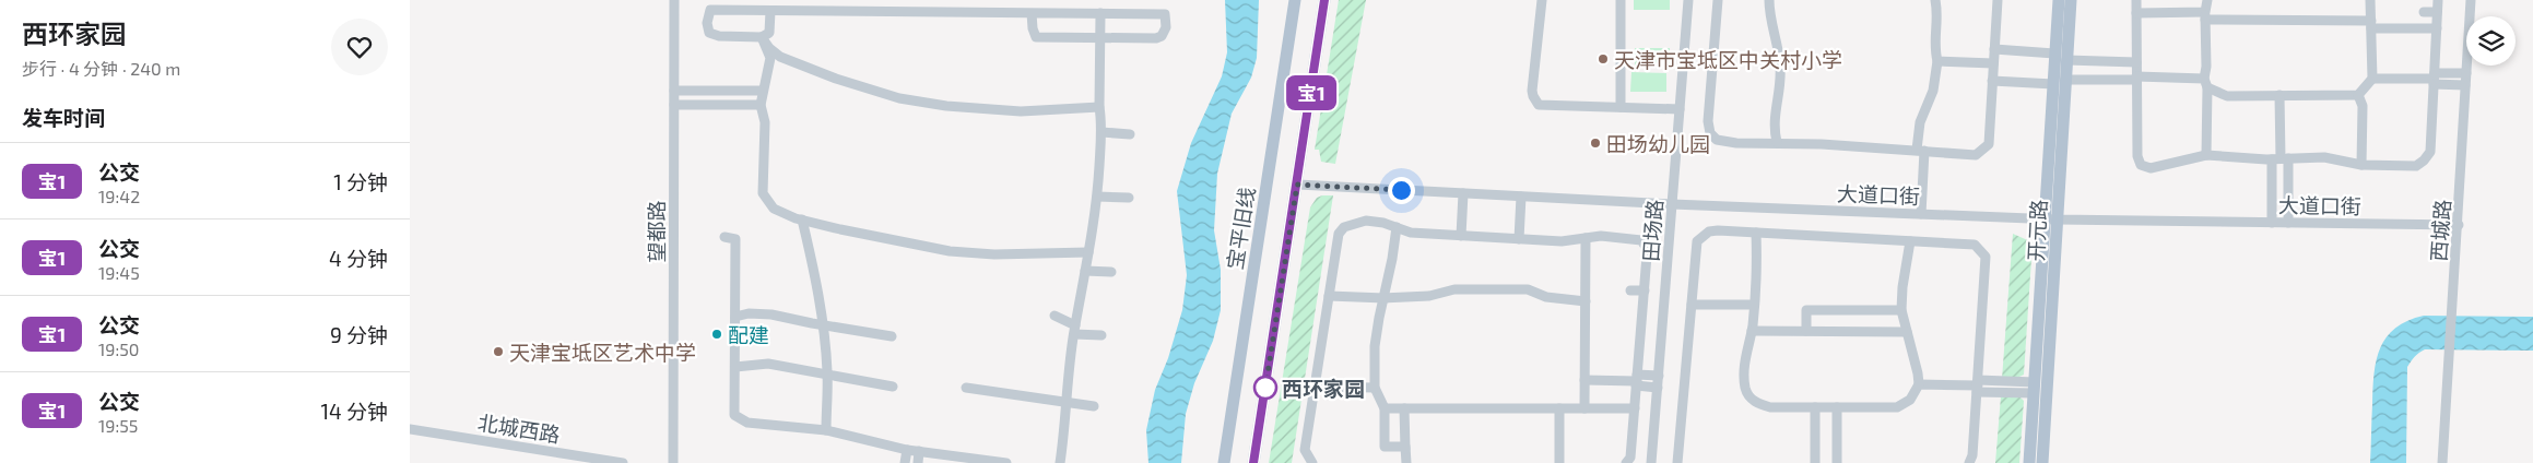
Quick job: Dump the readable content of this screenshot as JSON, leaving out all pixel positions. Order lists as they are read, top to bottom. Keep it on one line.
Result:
{"streets":{"main road":["宝平旧线","开元路"],"street":["大道口街","田场路","西城路","望都路","北城西路"]},"crossings":[["大道口街","田场路"],["大道口街","开元路"],["大道口街","西城路"]],"places":["天津市宝坻区中关村小学","田场幼儿园","配建","天津宝坻区艺术中学","西环家园"],"lines":["bus line 宝1"],"page":{"heading":[["西环家园","步行 · 4 分钟 · 240 m"],"发车时间"],"on_map":"宝1","list":[{"mark":"宝1","name":"公交","note":"19:42","value":"1 分钟"},{"mark":"宝1","name":"公交","note":"19:45","value":"4 分钟"},{"mark":"宝1","name":"公交","note":"19:50","value":"9 分钟"},{"mark":"宝1","name":"公交","note":"19:55","value":"14 分钟"}]}}
